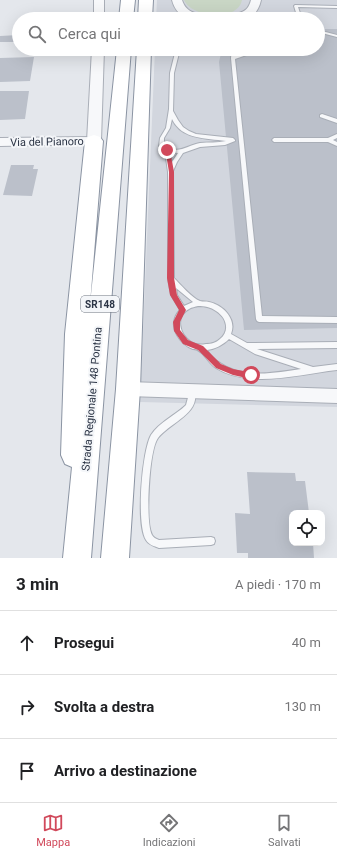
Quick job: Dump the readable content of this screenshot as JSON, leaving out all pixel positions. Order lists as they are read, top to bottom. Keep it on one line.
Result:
{"streets":{"highway":["SR148","Strada Regionale 148 Pontina"],"street":["Via del Pianoro"]},"page":{"search":"Cerca qui","heading":["3 min","A piedi · 170 m"],"list":[["Prosegui","40 m"],["Svolta a destra","130 m"],"Arrivo a destinazione"],"nav":["Mappa","Indicazioni","Salvati"]}}
